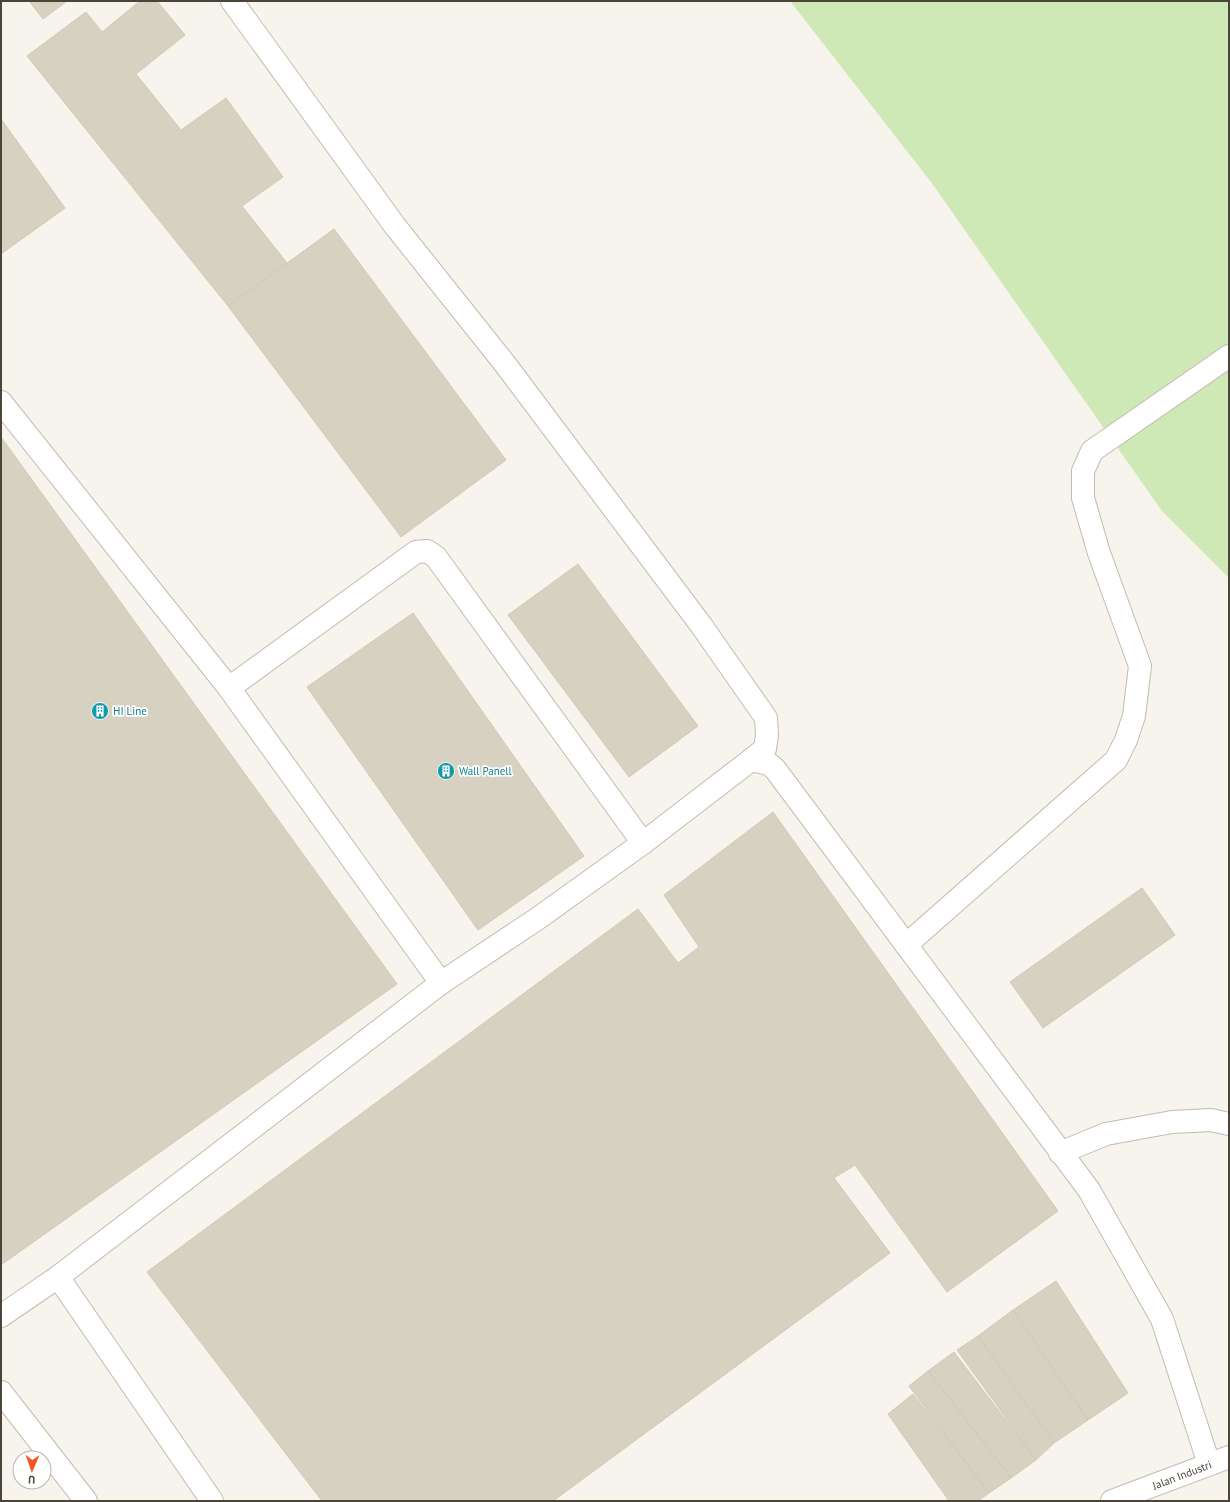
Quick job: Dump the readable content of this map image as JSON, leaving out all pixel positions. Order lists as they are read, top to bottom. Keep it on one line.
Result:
{"streets":{"lane":["Jalan Industri"]},"places":{"building":["HI Line","Wall Panell"]},"north":"bottom"}
